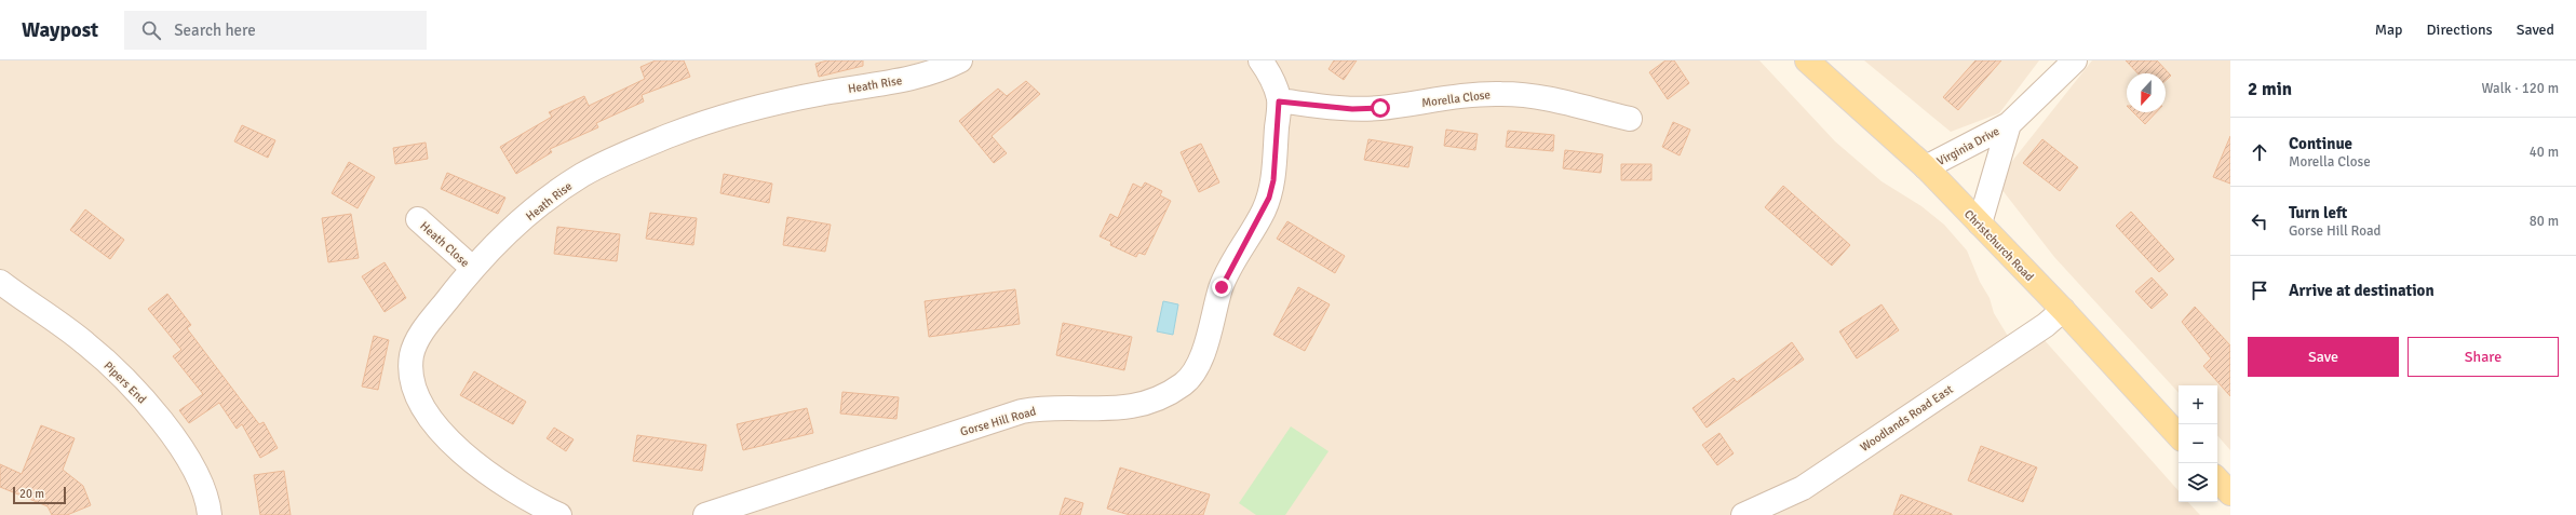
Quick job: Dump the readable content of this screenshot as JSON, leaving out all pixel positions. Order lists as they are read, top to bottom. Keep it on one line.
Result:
{"streets":{"main road":["Christchurch Road"],"street":["Heath Rise","Morella Close","Virginia Drive","Heath Close","Pipers End","Woodlands Road East","Gorse Hill Road"]},"crossings":[["Heath Rise","Heath Close"],["Morella Close","Gorse Hill Road"],["Virginia Drive","Christchurch Road"],["Christchurch Road","Woodlands Road East"]],"scale_bar":"20 m","north":"bottom","page":{"header":"Waypost","search":"Search here","nav":["Map","Directions","Saved"],"heading":["2 min","Walk · 120 m"],"list":[["Continue","Morella Close","40 m"],["Turn left","Gorse Hill Road","80 m"],"Arrive at destination"],"buttons":["Save","Share"],"map_buttons":["+","−"],"scale":"20 m"}}
